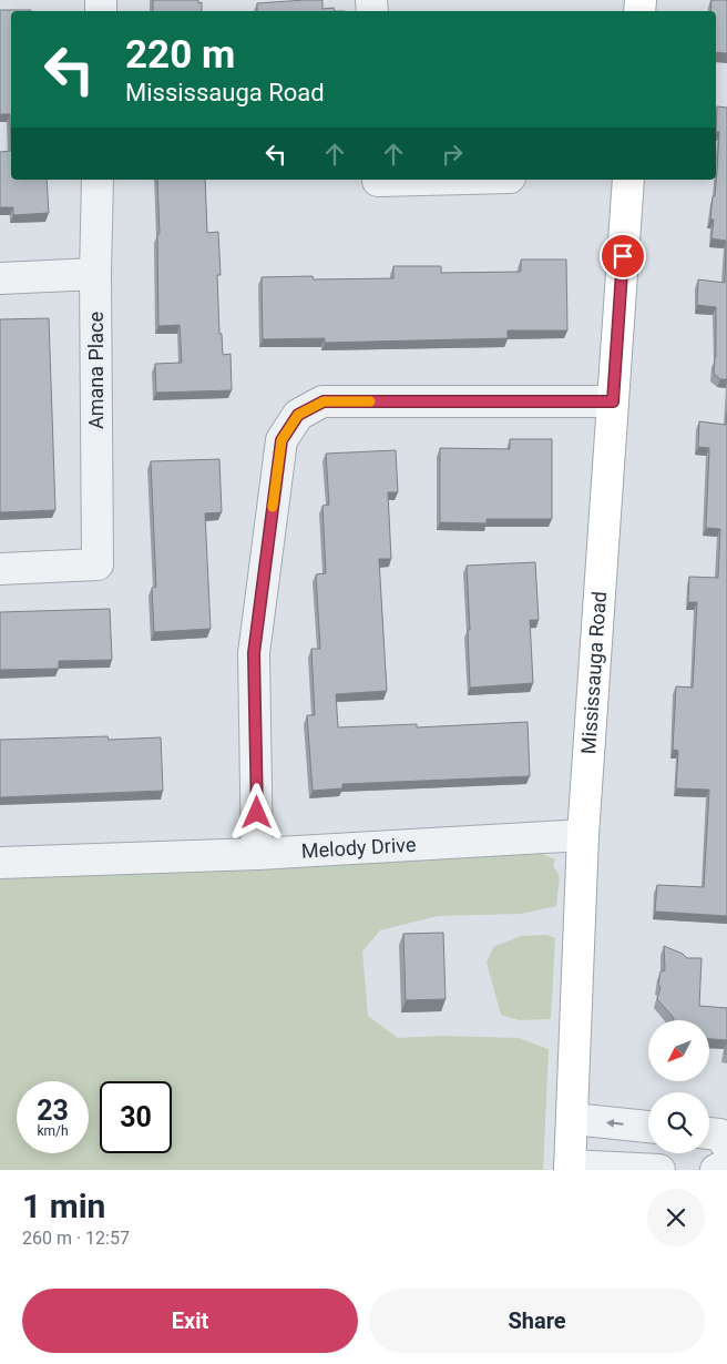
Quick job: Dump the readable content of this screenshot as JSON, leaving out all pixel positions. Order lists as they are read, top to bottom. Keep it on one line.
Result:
{"streets":{"main road":["Mississauga Road"],"street":["Amana Place","Melody Drive"]},"crossings":[["Mississauga Road","Melody Drive"]],"north":"bottom left","page":{"turn":["220 m","Mississauga Road"],"speed":"23 km/h","limit":"30","heading":["1 min","260 m · 12:57"],"buttons":["Exit","Share"]}}
